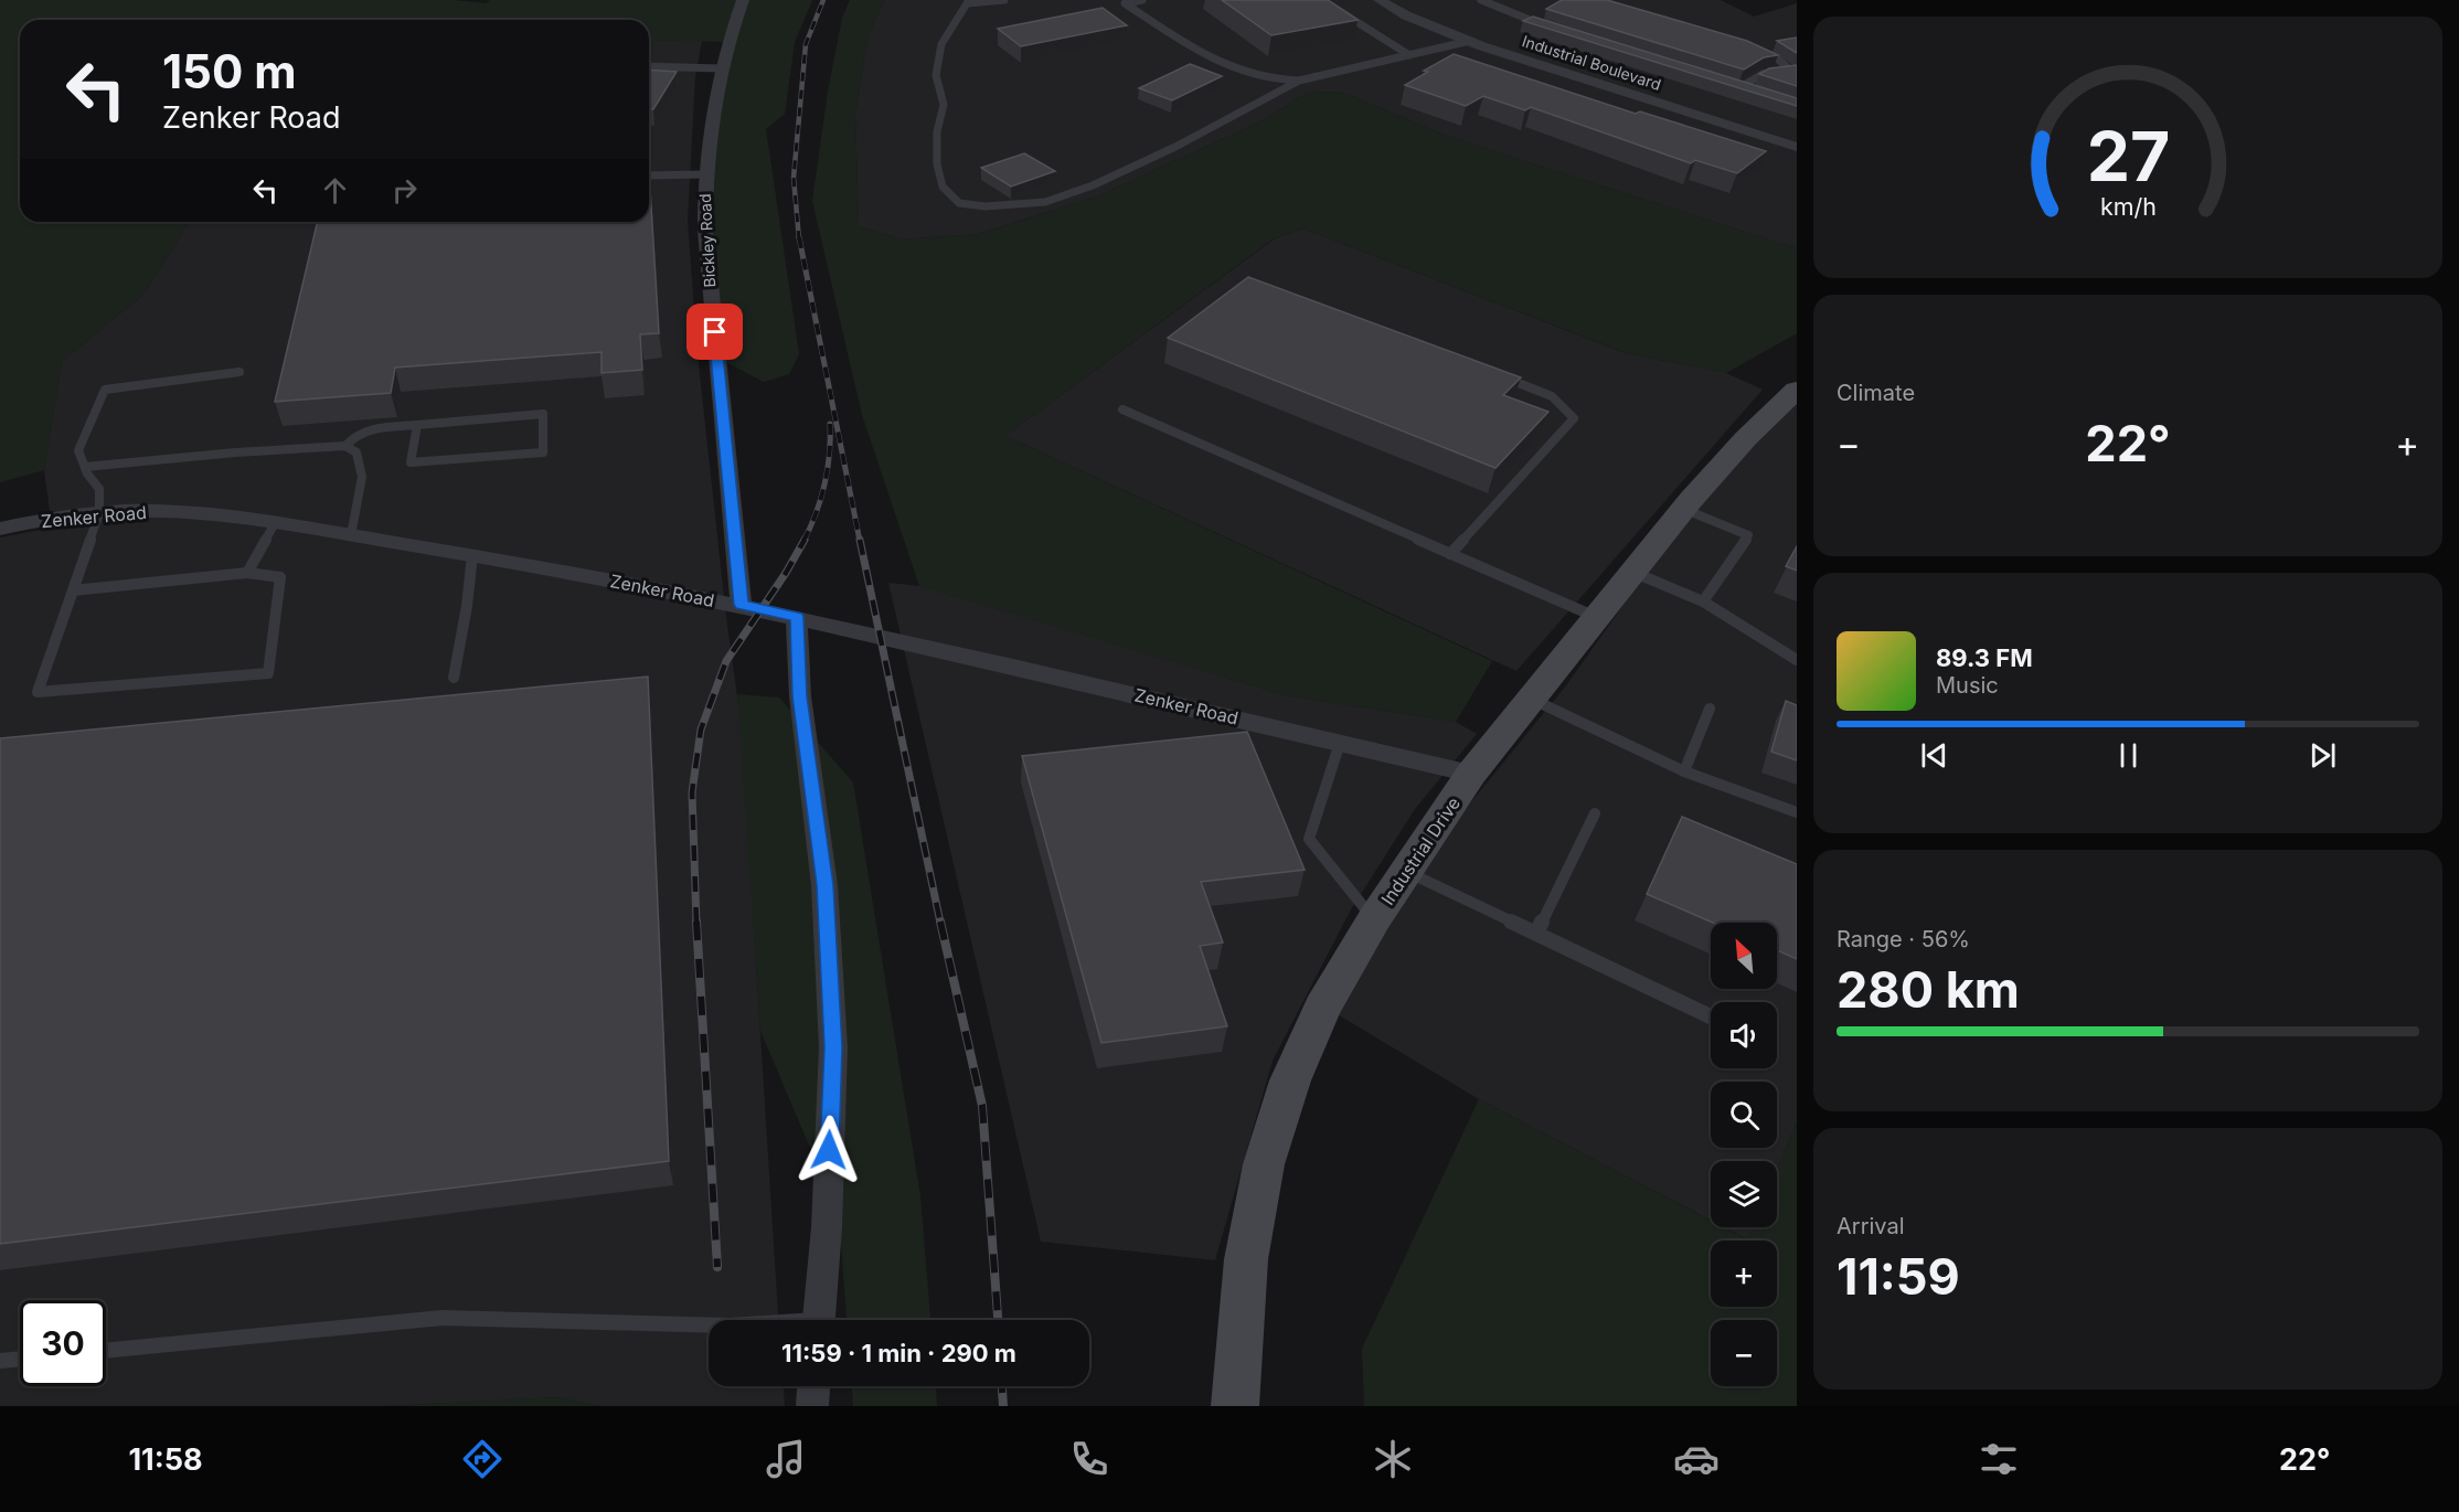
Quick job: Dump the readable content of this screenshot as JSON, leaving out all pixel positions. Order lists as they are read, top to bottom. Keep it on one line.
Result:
{"streets":{"street":["Industrial Boulevard","Bickley Road","Zenker Road","Industrial Drive"]},"crossings":[["Bickley Road","Zenker Road"],["Zenker Road","Industrial Drive"]],"north":"top left","page":{"turn":["150 m","Zenker Road"],"tile":["Climate",["Range · 56%","280 km"],["Arrival","11:59"]],"heat":["−","22°","+"],"song":["89.3 FM","Music"],"map_buttons":["+","−"],"limit":"30","trip":"11:59 · 1 min · 290 m","tabs":["11:58","22°"],"gauge":["27","km/h"]}}
